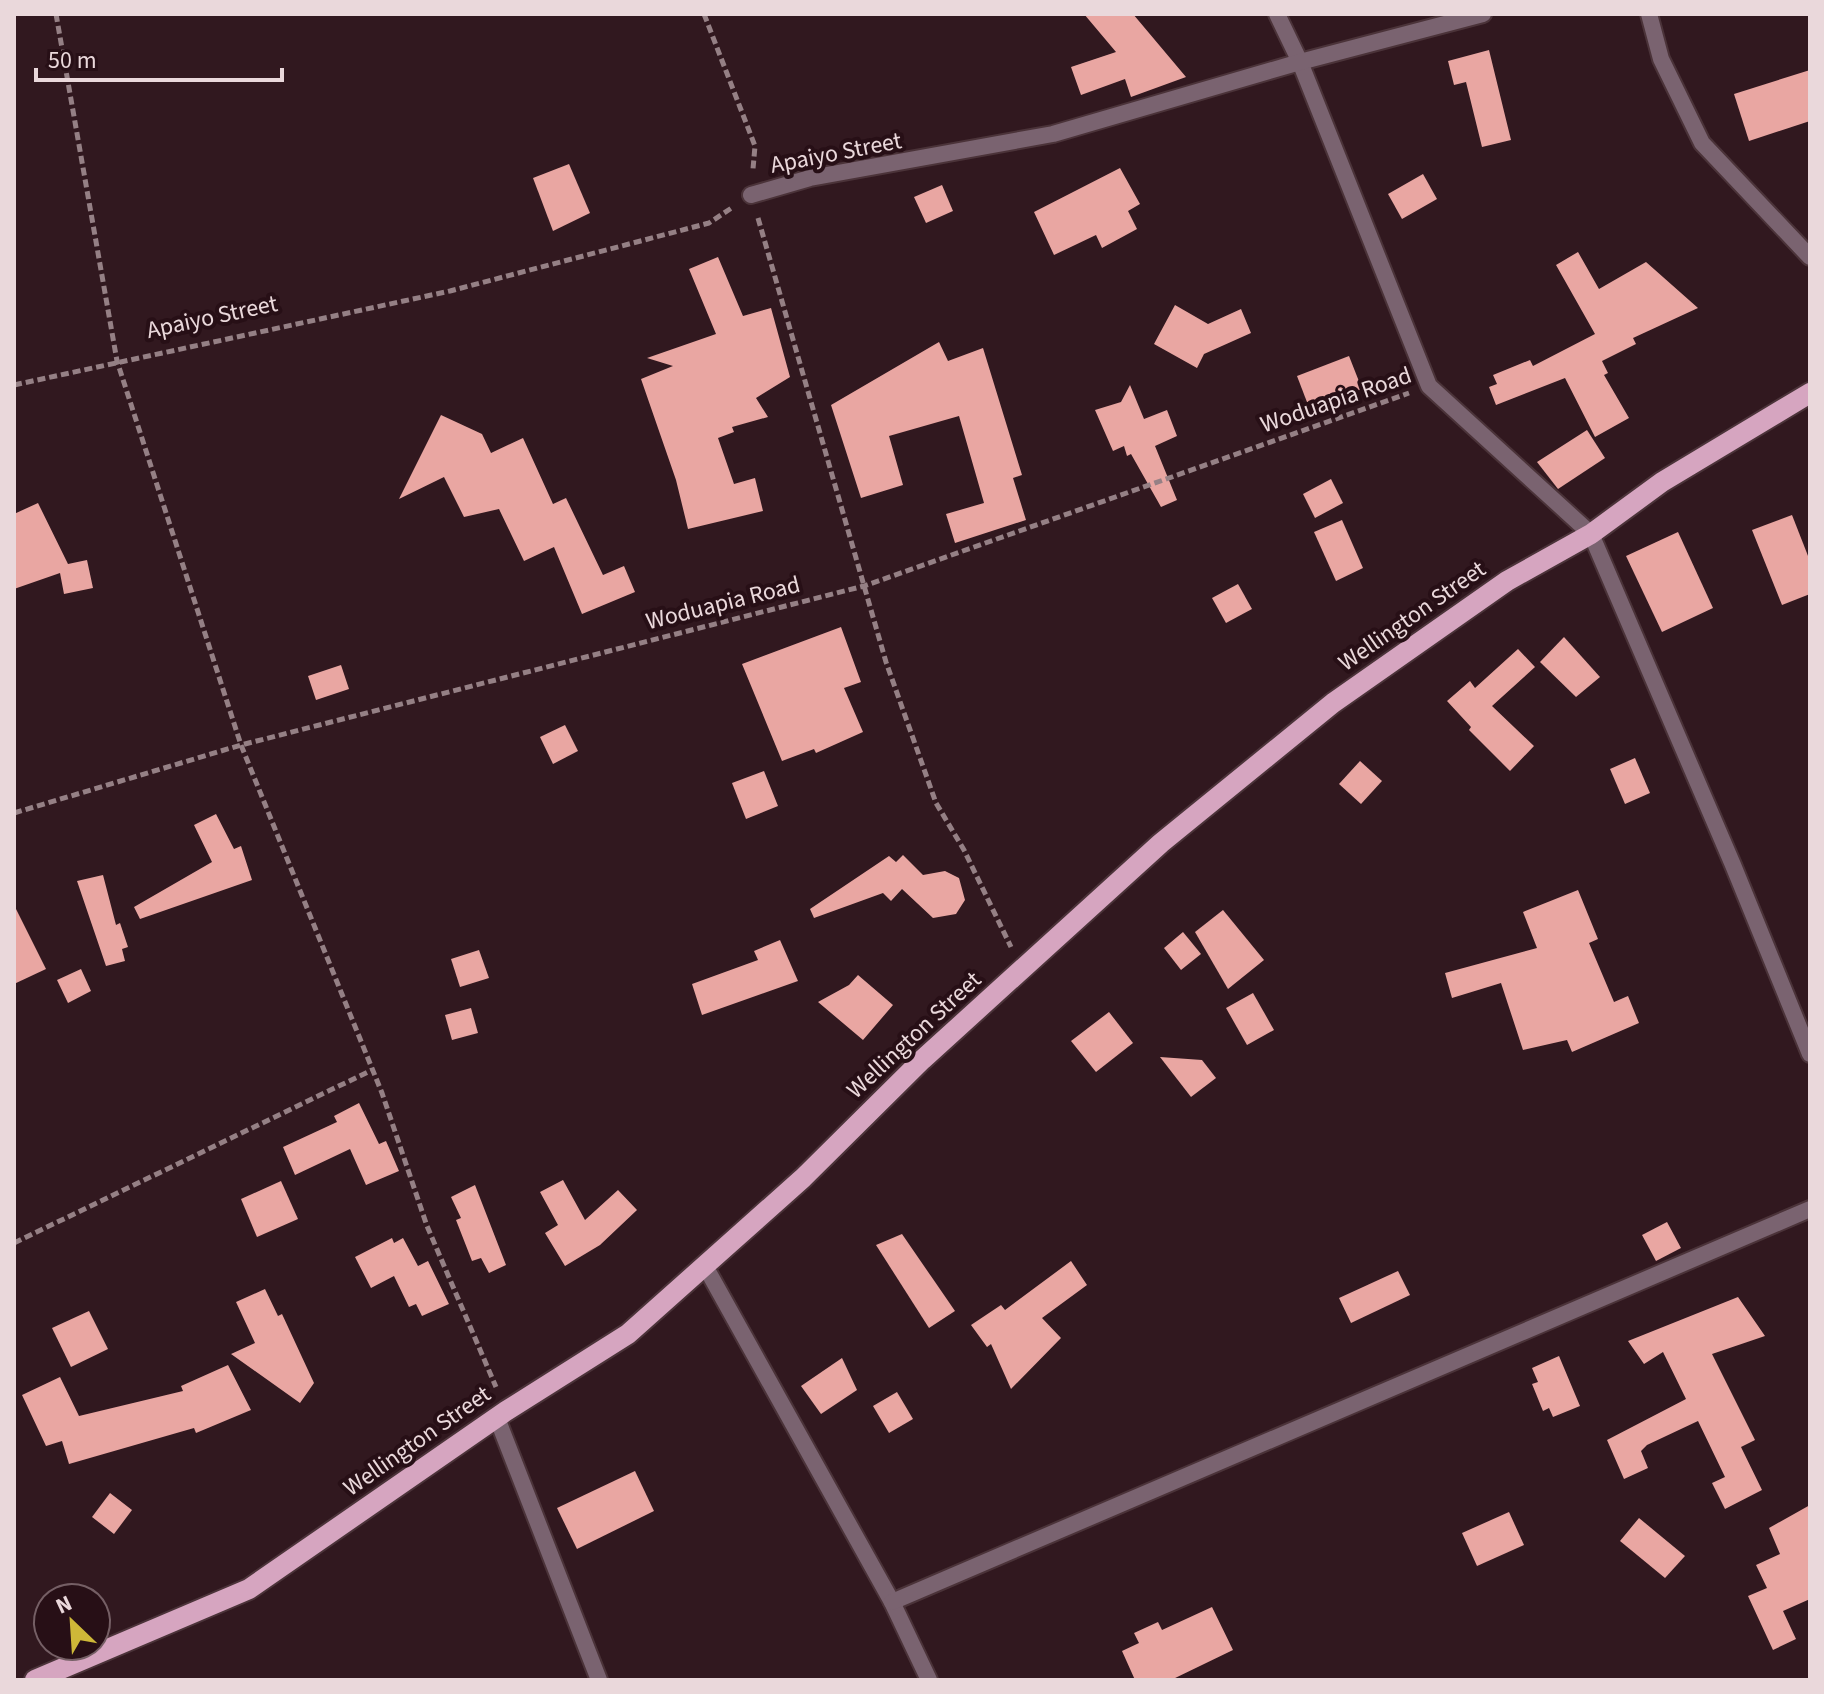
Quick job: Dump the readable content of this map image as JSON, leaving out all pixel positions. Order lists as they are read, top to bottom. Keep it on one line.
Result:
{"streets":{"main road":["Wellington Street"],"street":["Apaiyo Street"],"path":["Woduapia Road"]},"scale_bar":"50 m","north":"top left"}
